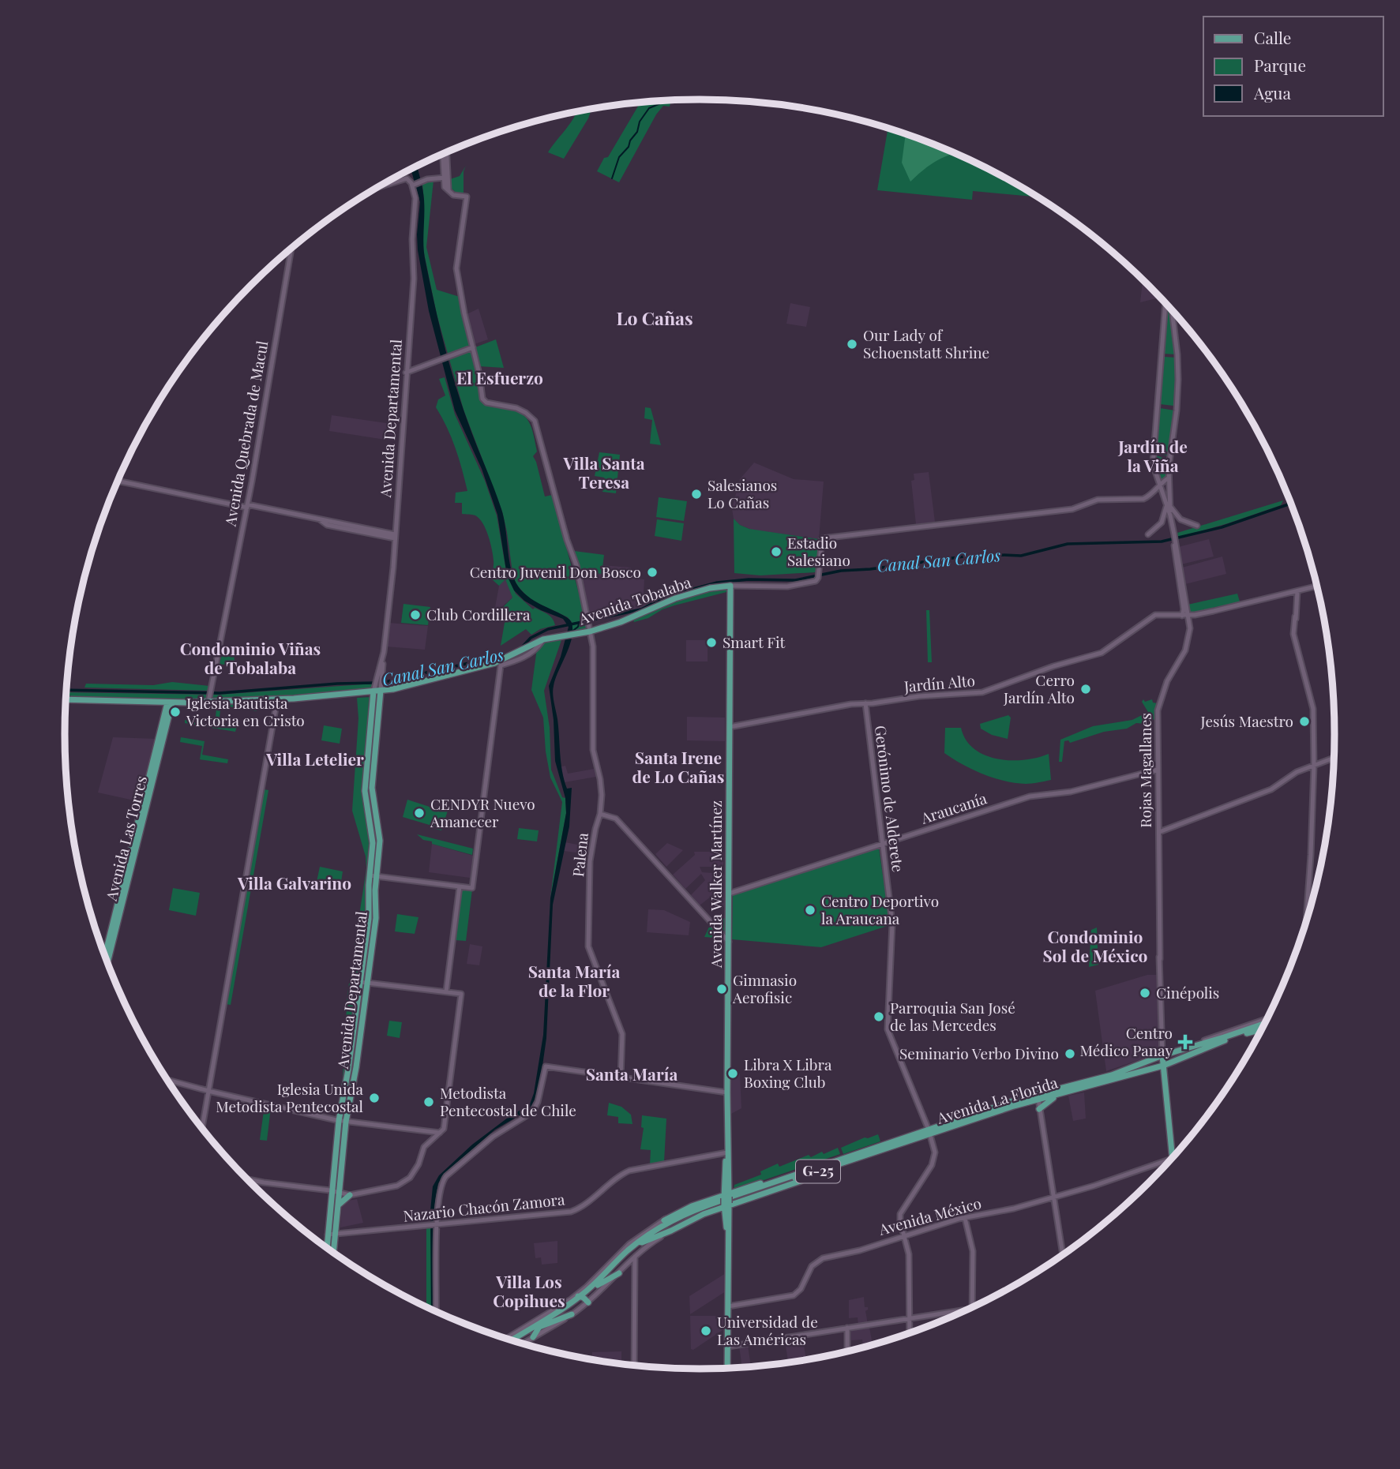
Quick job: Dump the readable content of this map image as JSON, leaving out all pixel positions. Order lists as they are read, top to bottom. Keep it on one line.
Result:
{"streets":{"main road":["Avenida Departamental","Avenida Tobalaba","Rojas Magallanes","Avenida Las Torres","Avenida Walker Martínez","Avenida La Florida","G-25"],"street":["Avenida Quebrada de Macul","Jardín Alto","Gerónimo de Alderete","Araucanía","Palena","Nazario Chacón Zamora","Avenida México"]},"crossings":[["Avenida Departamental","Avenida Tobalaba"],["Avenida Departamental","Nazario Chacón Zamora"],["Avenida Quebrada de Macul","Avenida Tobalaba"],["Avenida Tobalaba","Rojas Magallanes"],["Avenida Tobalaba","Avenida Las Torres"],["Avenida Tobalaba","Palena"],["Avenida Tobalaba","Avenida Walker Martínez"],["Jardín Alto","Rojas Magallanes"],["Jardín Alto","Gerónimo de Alderete"],["Jardín Alto","Avenida Walker Martínez"],["Rojas Magallanes","Araucanía"],["Rojas Magallanes","Avenida La Florida"],["Rojas Magallanes","Avenida México"],["Gerónimo de Alderete","Araucanía"],["Gerónimo de Alderete","Avenida La Florida"],["Gerónimo de Alderete","Avenida México"],["Araucanía","Avenida Walker Martínez"],["Avenida Walker Martínez","Avenida La Florida"],["Avenida Walker Martínez","Nazario Chacón Zamora"],["Avenida Walker Martínez","Avenida México"]],"districts":["Lo Cañas","El Esfuerzo","Jardín de la Viña","Villa Santa Teresa","Condominio Viñas de Tobalaba","Santa Irene de Lo Cañas","Villa Letelier","Villa Galvarino","Condominio Sol de México","Santa María de la Flor","Santa María","Villa Los Copihues"],"water":["Canal San Carlos"],"places":{"other":["Our Lady of Schoenstatt Shrine","Salesianos Lo Cañas","Estadio Salesiano","Centro Juvenil Don Bosco","Club Cordillera","Smart Fit","Cerro Jardín Alto","Iglesia Bautista Victoria en Cristo","Jesús Maestro","CENDYR Nuevo Amanecer","Centro Deportivo la Araucana","Gimnasio Aerofisic","Cinépolis","Parroquia San José de las Mercedes","Seminario Verbo Divino","Libra X Libra Boxing Club","Iglesia Unida Metodista Pentecostal","Metodista Pentecostal de Chile","Universidad de Las Américas"],"health":["Centro Médico Panay"]},"legend":["Calle","Parque","Agua"]}
